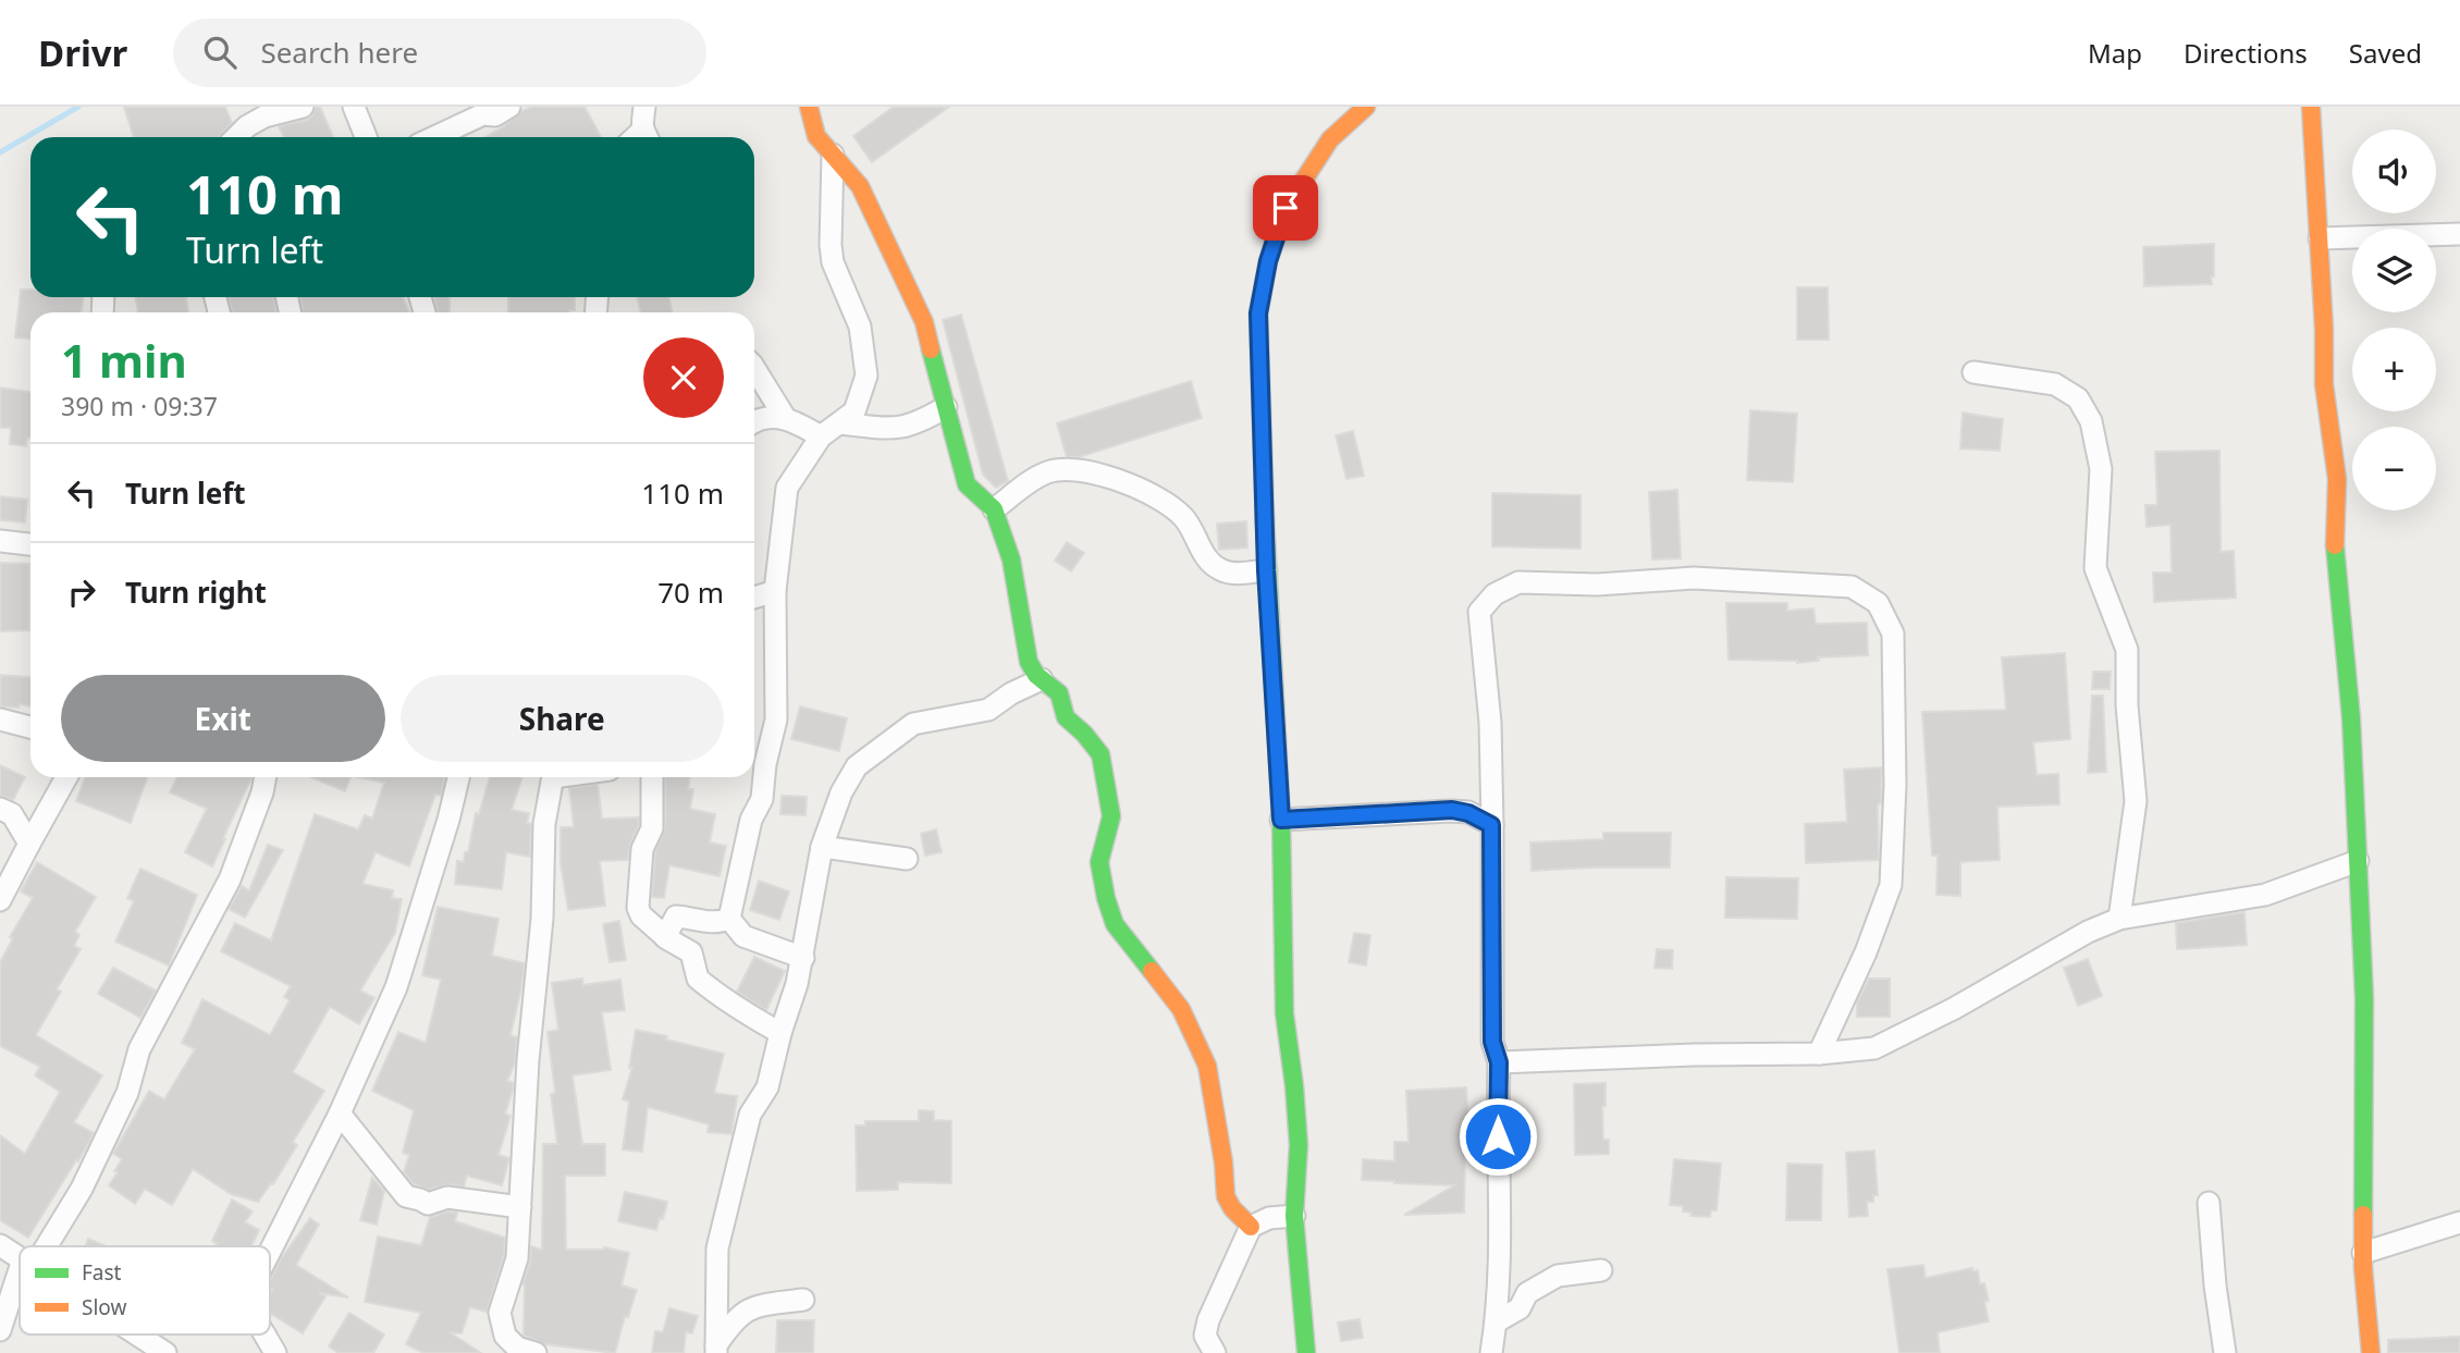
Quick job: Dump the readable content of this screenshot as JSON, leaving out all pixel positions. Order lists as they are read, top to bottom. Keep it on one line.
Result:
{"legend":["Fast","Slow"],"page":{"header":"Drivr","search":"Search here","nav":["Map","Directions","Saved"],"map_buttons":["+","−"],"turn":["110 m","Turn left"],"heading":["1 min","390 m · 09:37"],"list":[{"name":"Turn left","value":"110 m"},{"name":"Turn right","value":"70 m"}],"buttons":["Exit","Share"]}}
